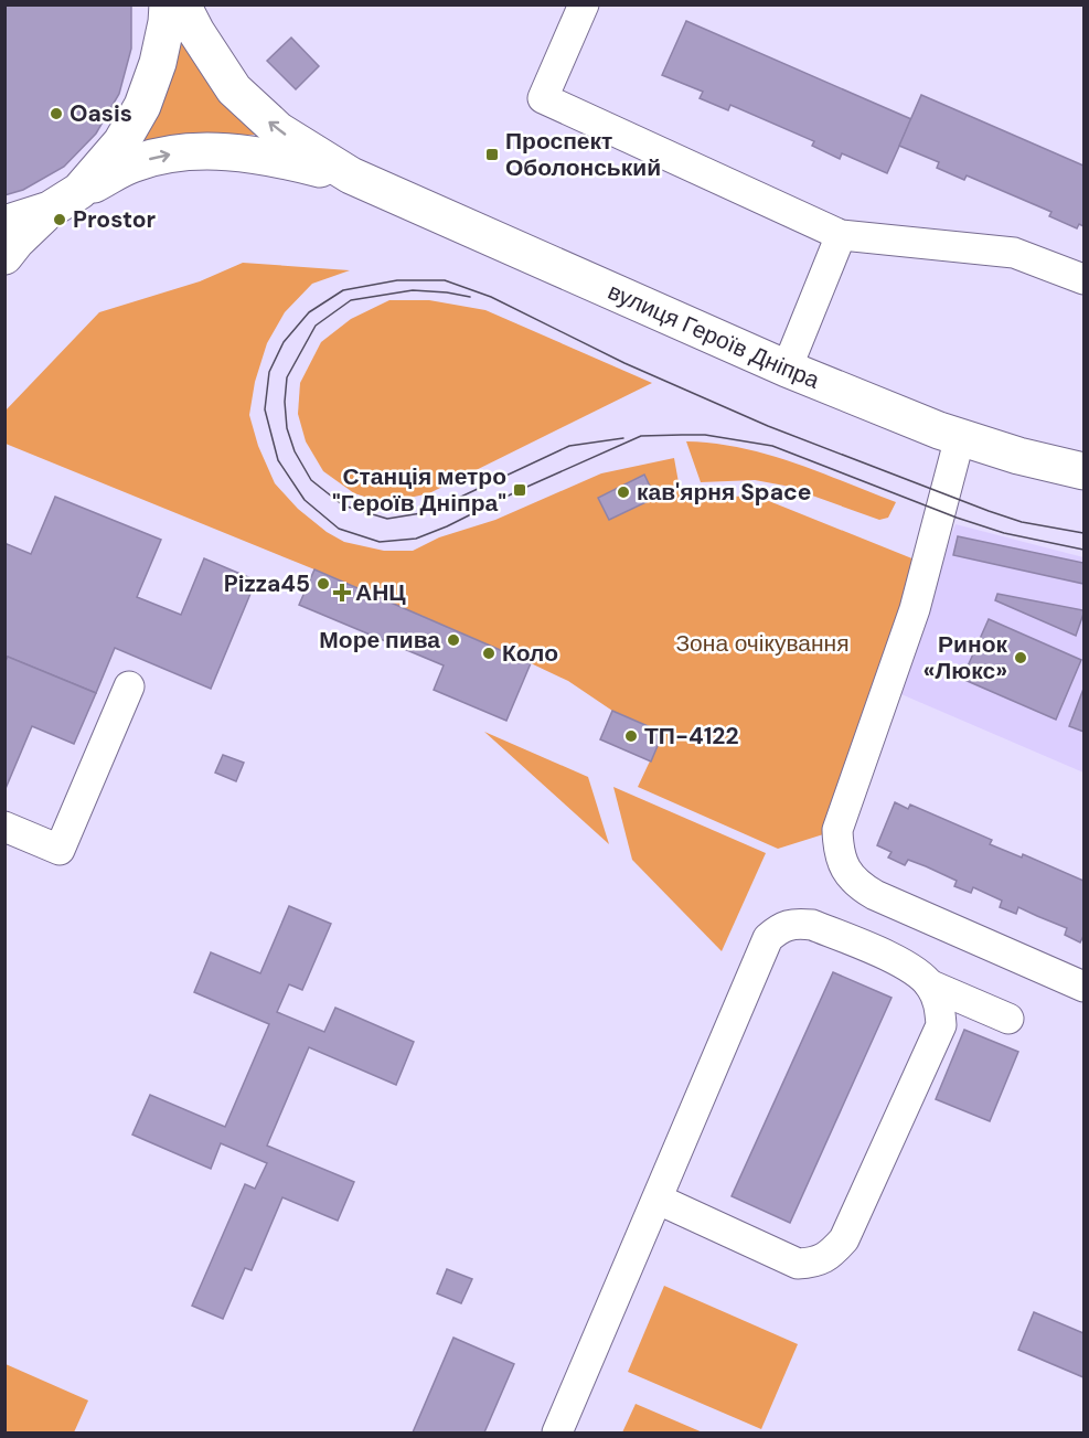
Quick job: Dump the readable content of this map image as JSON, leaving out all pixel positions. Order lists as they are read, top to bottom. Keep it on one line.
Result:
{"streets":{"main road":["вулиця Героїв Дніпра"]},"parks":["Зона очікування"],"places":{"other":["Oasis","Prostor","кав'ярня Space","Pizza45","Море пива","Коло","Ринок «Люкс»","ТП-4122"],"transit":["Проспект Оболонський","Станція метро \"Героїв Дніпра\""],"health":["АНЦ"]}}
